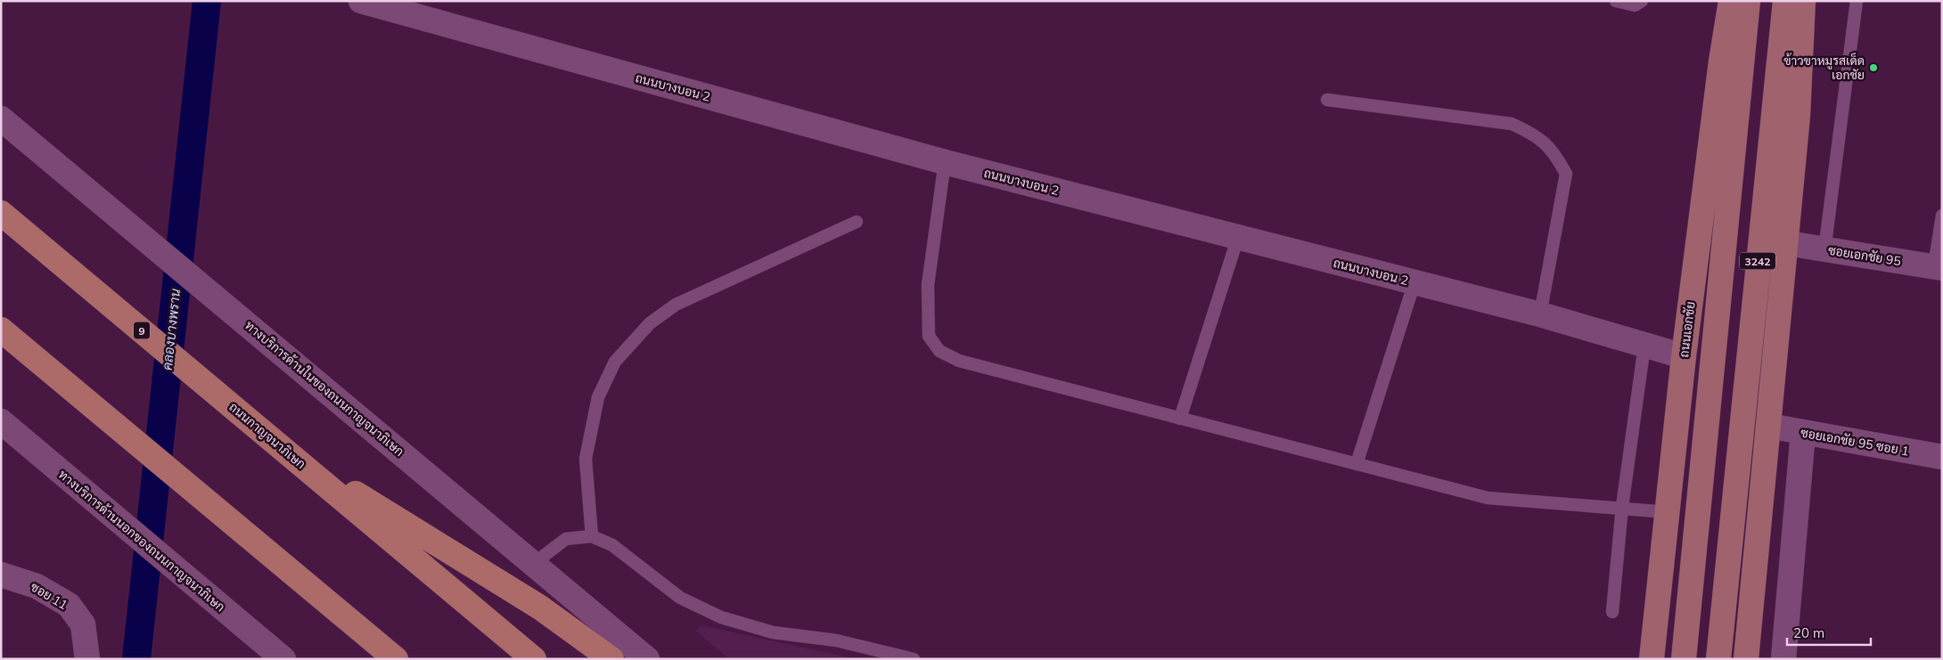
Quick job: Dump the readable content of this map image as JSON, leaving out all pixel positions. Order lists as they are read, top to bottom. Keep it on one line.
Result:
{"streets":{"highway":["9","ถนนกาญจนาภิเษก"],"main road":["3242","ถนนเอกชัย"],"street":["ถนนบางบอน 2","ซอยเอกชัย 95","ทางบริการด้านในของถนนกาญจนาภิเษก","ซอยเอกชัย 95 ซอย 1","ทางบริการด้านนอกของถนนกาญจนาภิเษก","ซอย 11"]},"crossings":[["ถนนบางบอน 2","ถนนเอกชัย"]],"water":["คลองบางพราน"],"places":["ข้าวขาหมูรสเด็ด เอกชัย"],"scale_bar":"20 m"}
